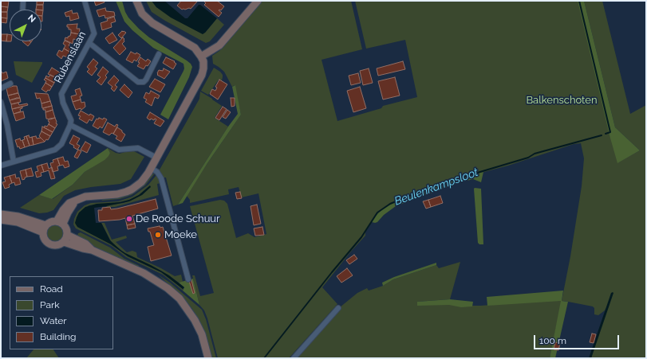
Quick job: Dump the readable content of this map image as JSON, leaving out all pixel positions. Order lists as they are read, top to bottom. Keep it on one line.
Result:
{"streets":{"street":["Rubenslaan"]},"water":["Beulenkampsloot"],"parks":["Balkenschoten"],"places":["De Roode Schuur","Moeke"],"legend":["Road","Park","Water","Building"],"scale_bar":"100 m","north":"top right"}
